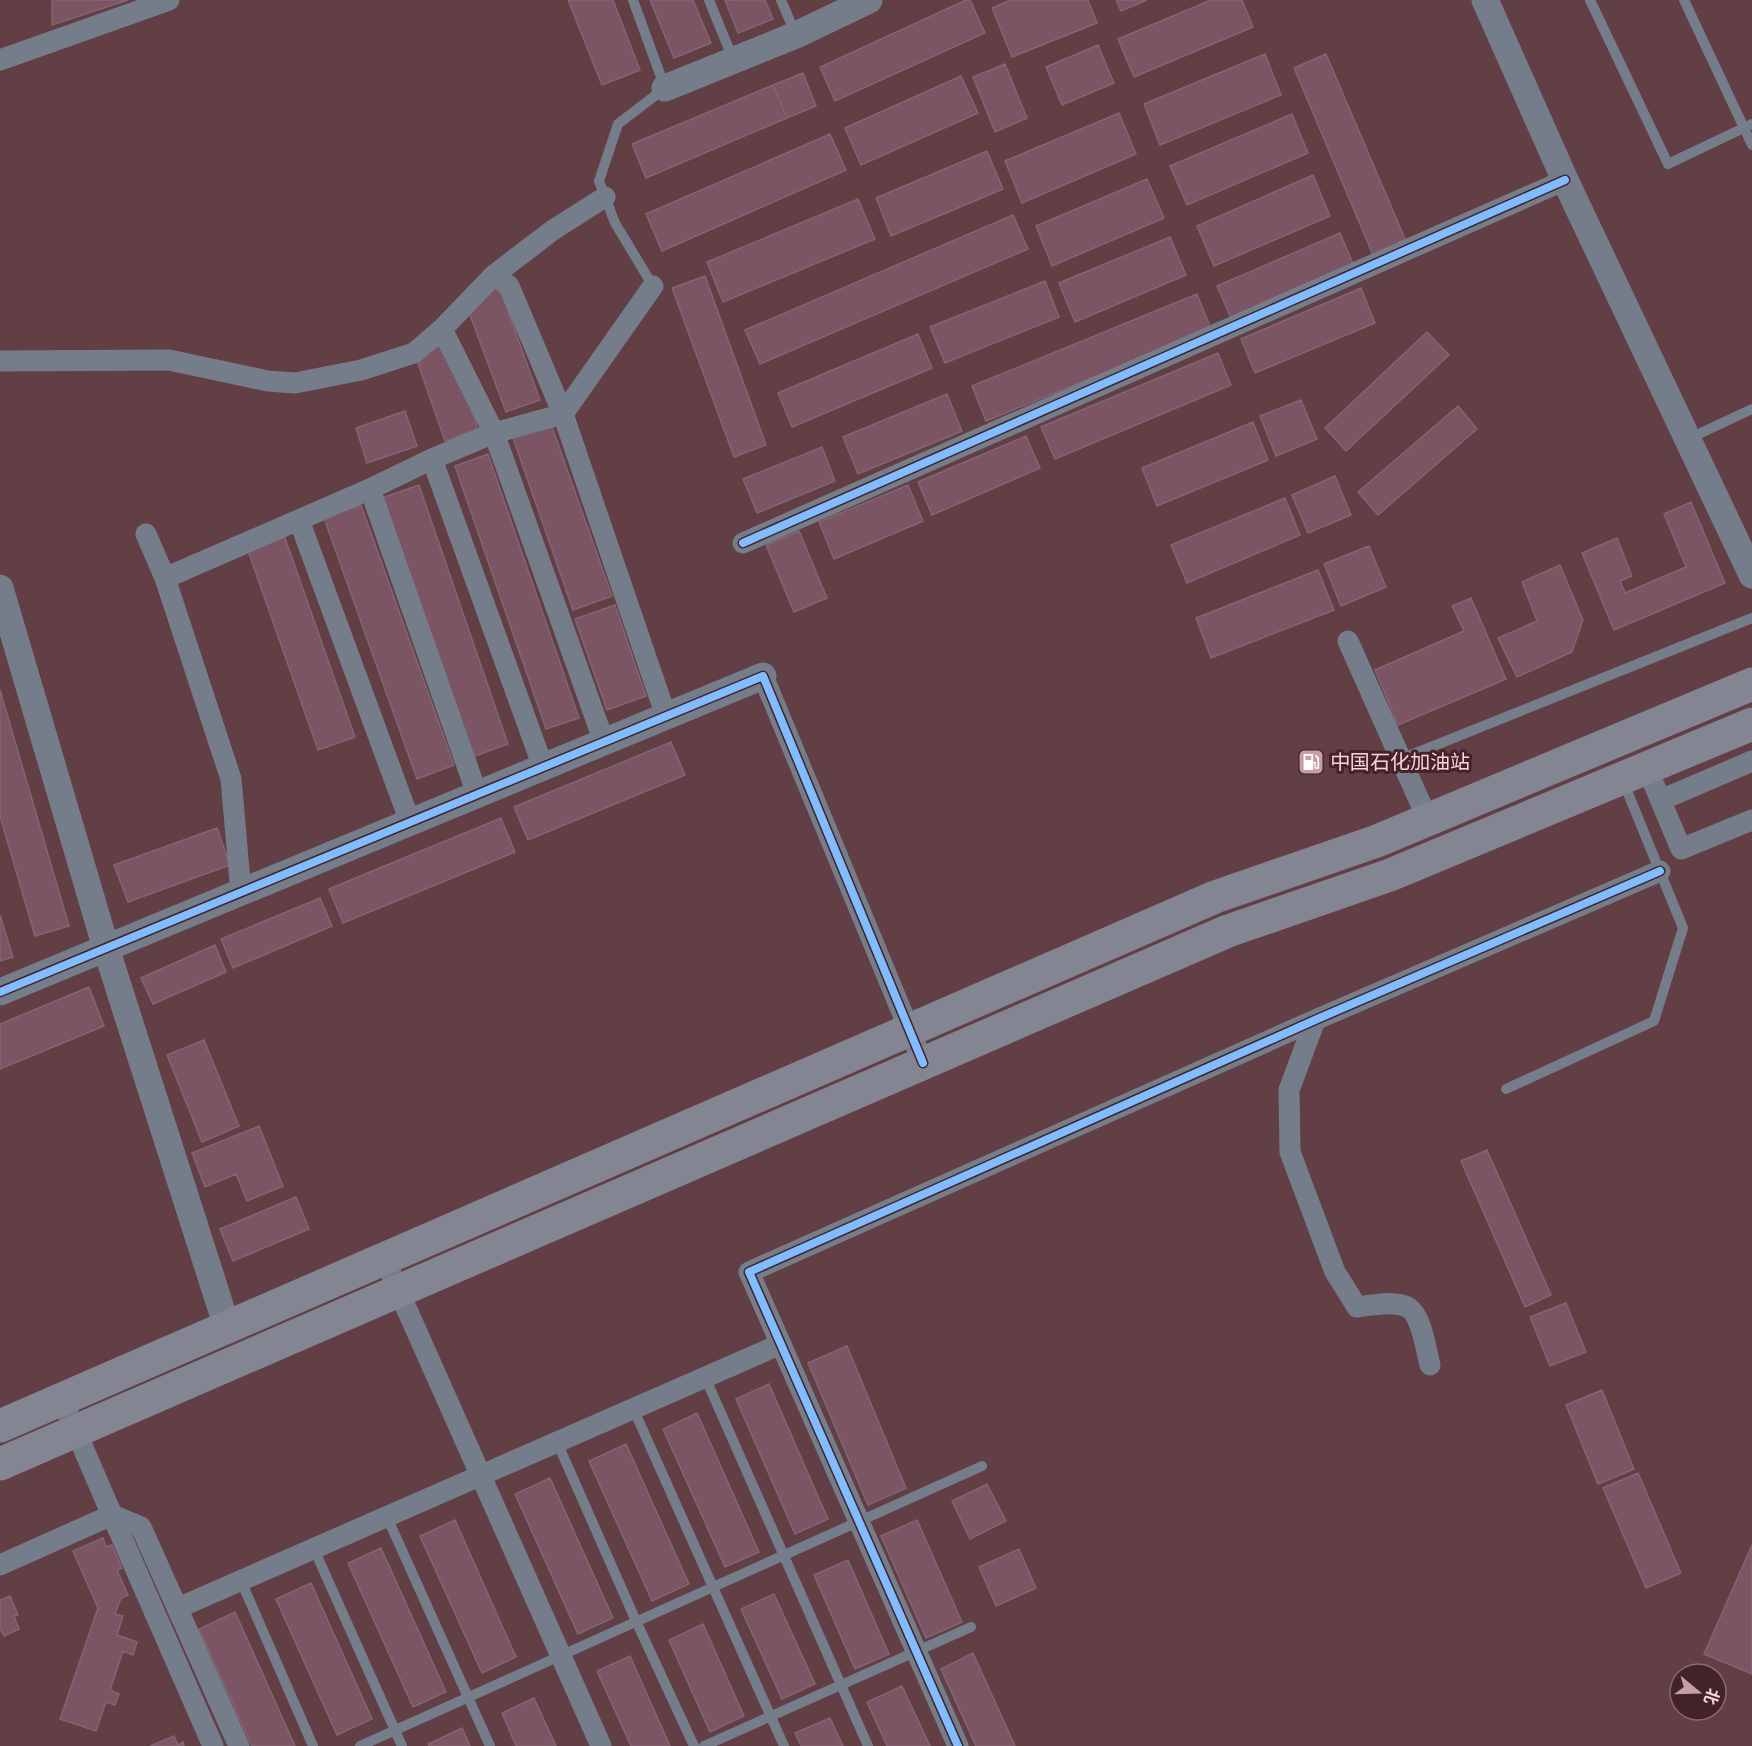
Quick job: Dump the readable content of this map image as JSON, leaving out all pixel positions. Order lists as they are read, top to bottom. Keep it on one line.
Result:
{"places":{"fuel station":["中国石化加油站"]},"north":"right"}
